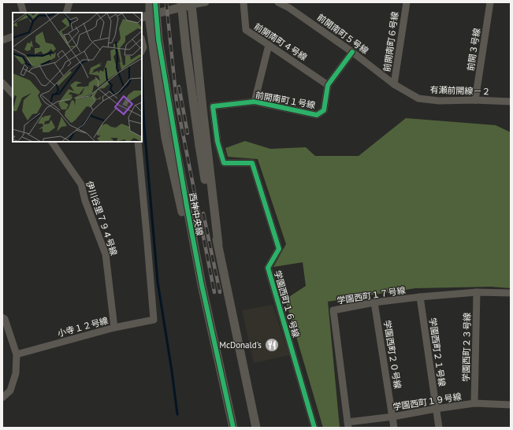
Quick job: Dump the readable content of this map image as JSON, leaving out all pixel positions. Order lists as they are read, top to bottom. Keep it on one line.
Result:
{"streets":{"street":["前開南町５号線","前開南町４号線","前開南町６号線","前開３号線","有瀬前開線－２","前開南町１号線","西神中央線","伊川谷里７９４号線","学園西町１７号線","学園西町１６号線","小寺１２号線","学園西町２３号線","学園西町２１号線","学園西町２０号線","学園西町１９号線"]},"crossings":[["前開南町５号線","前開南町６号線"],["前開南町５号線","有瀬前開線－２"],["前開南町５号線","前開南町１号線"],["前開南町４号線","前開南町１号線"],["前開南町６号線","有瀬前開線－２"],["前開３号線","有瀬前開線－２"],["前開南町１号線","学園西町１６号線"],["伊川谷里７９４号線","小寺１２号線"],["学園西町１７号線","学園西町２３号線"],["学園西町１７号線","学園西町２１号線"],["学園西町１７号線","学園西町２０号線"],["学園西町１７号線","学園西町１９号線"],["学園西町２３号線","学園西町１９号線"],["学園西町２１号線","学園西町１９号線"],["学園西町２０号線","学園西町１９号線"]],"places":{"restaurant":["McDonald's"]}}
